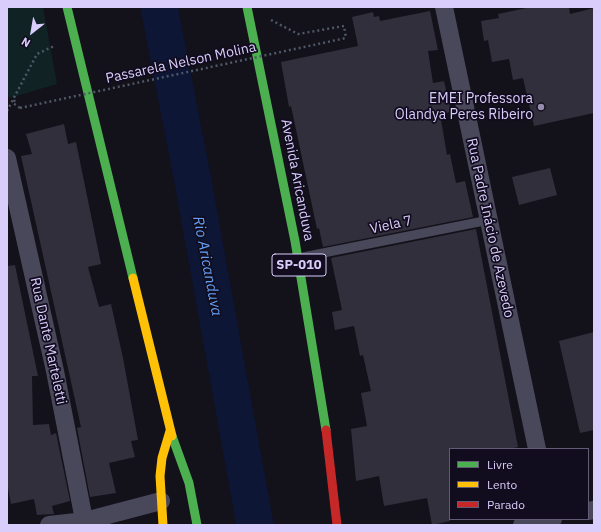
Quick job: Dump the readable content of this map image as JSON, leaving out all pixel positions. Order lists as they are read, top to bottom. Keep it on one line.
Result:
{"streets":{"main road":["Avenida Aricanduva","SP-010"],"street":["Rua Padre Inácio de Azevedo","Rua Dante Marteletti"],"lane":["Viela 7"],"path":["Passarela Nelson Molina"]},"crossings":[["Avenida Aricanduva","Viela 7"],["Viela 7","Rua Padre Inácio de Azevedo"]],"water":["Rio Aricanduva"],"places":["EMEI Professora Olandya Peres Ribeiro"],"legend":["Livre","Lento","Parado"],"north":"bottom left"}
